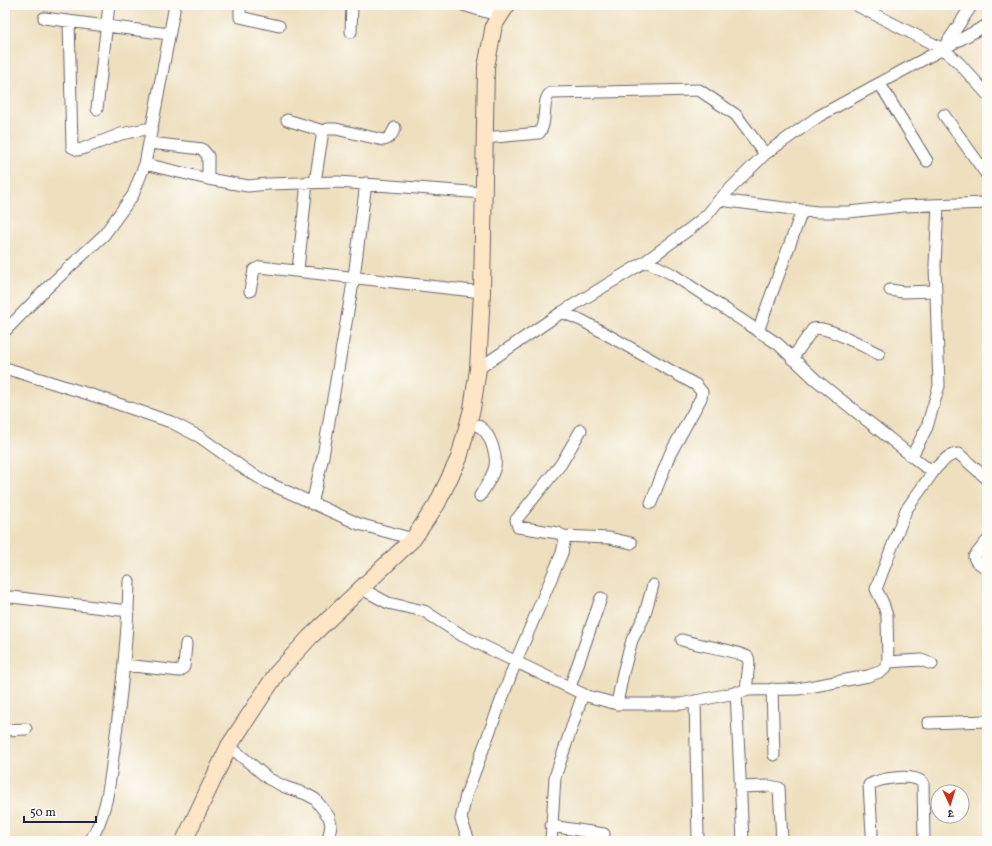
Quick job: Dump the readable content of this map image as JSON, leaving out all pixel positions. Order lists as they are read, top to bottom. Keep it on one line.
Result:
{"scale_bar":"50 m","north":"bottom"}
